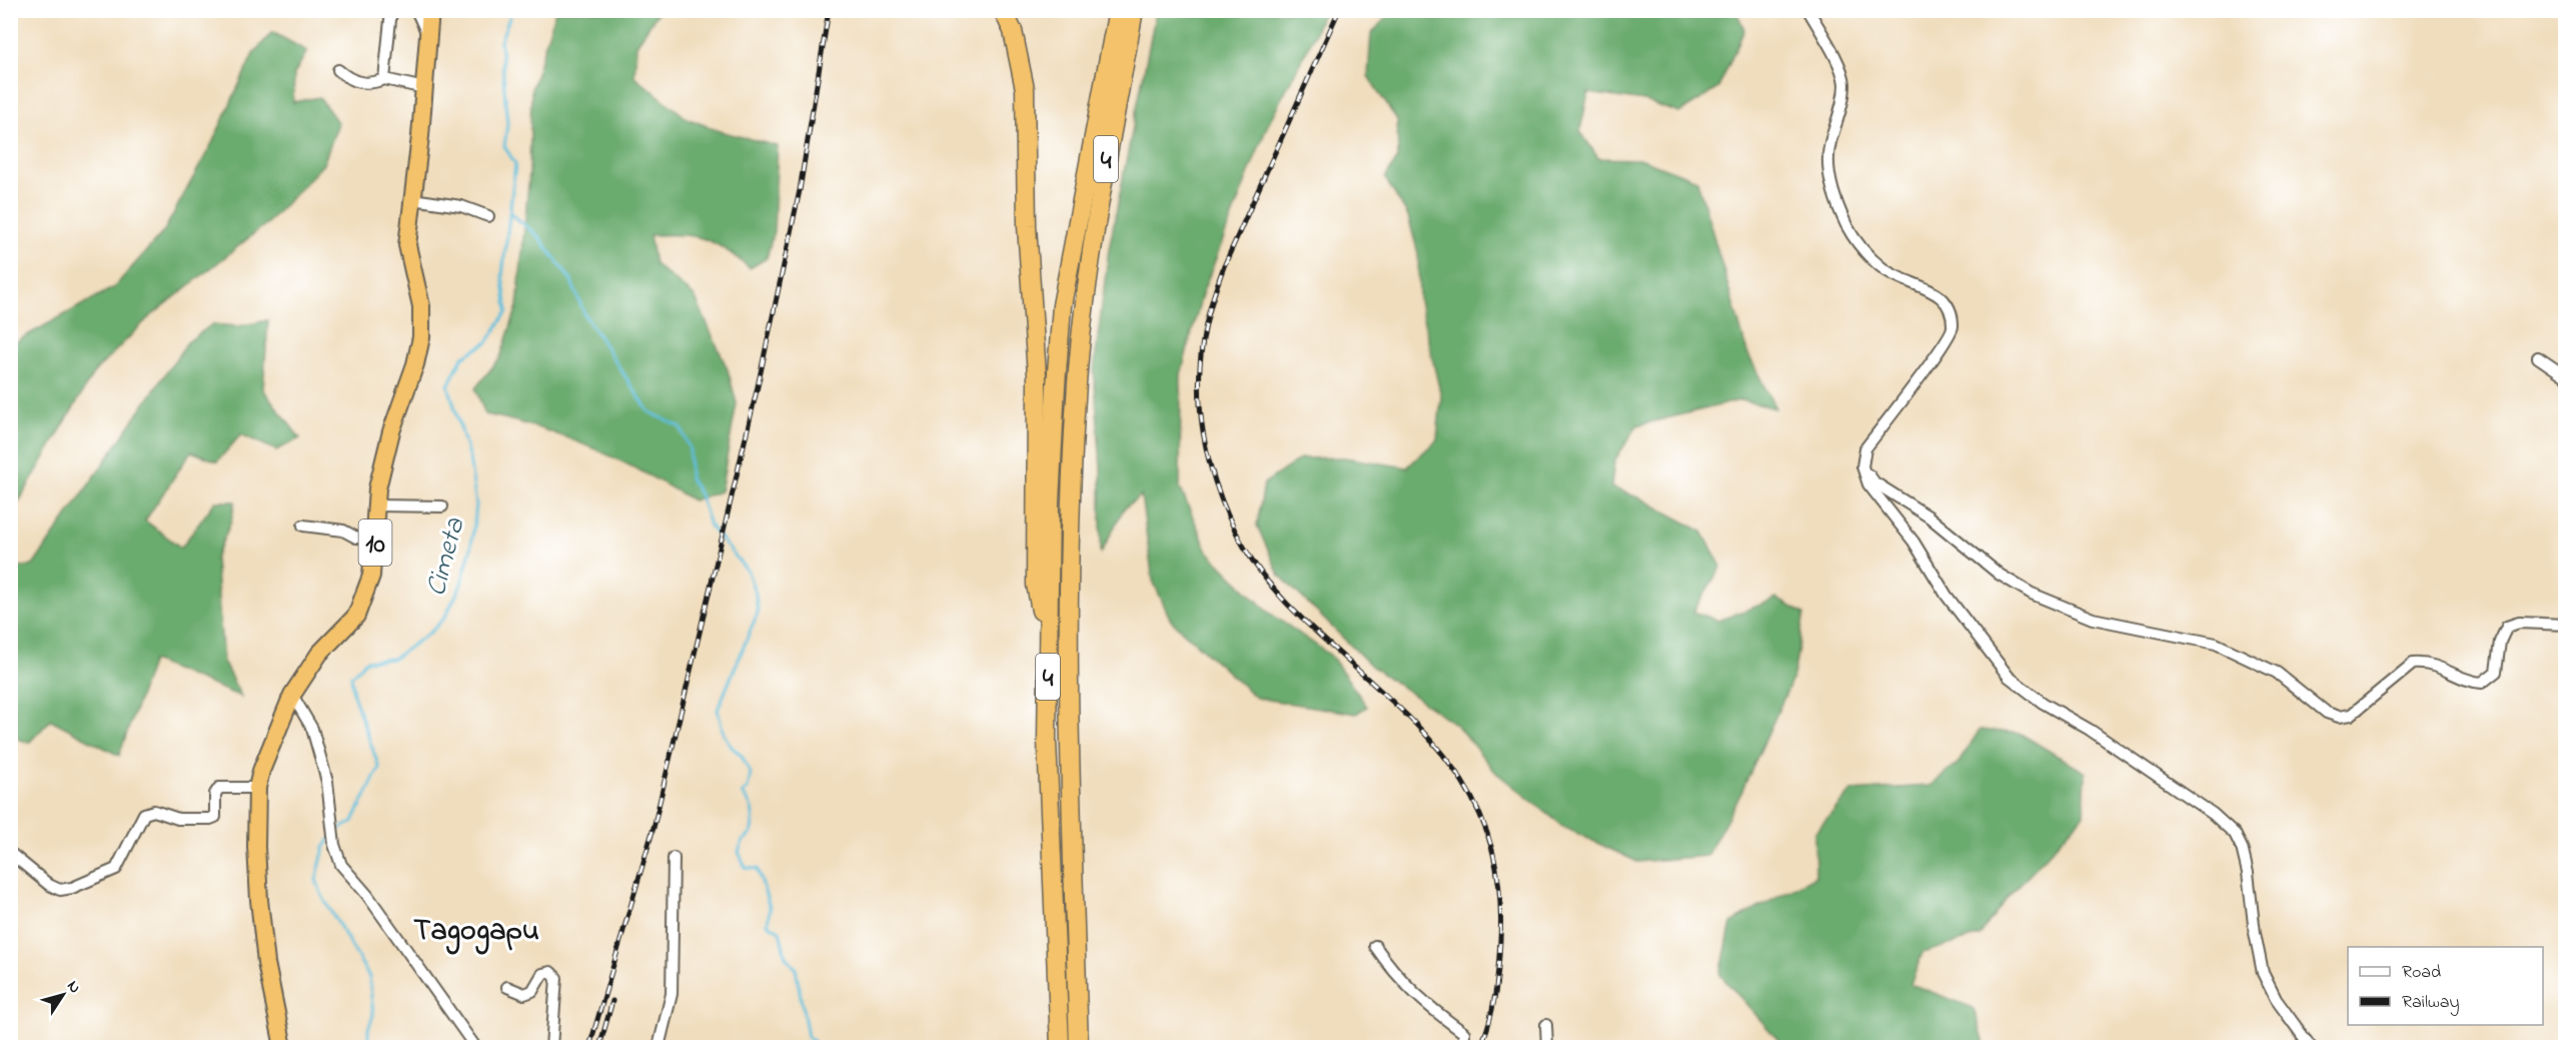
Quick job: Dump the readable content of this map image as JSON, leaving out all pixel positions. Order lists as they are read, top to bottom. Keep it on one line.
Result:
{"streets":{"highway":["4","10"]},"districts":["Tagogapu"],"water":["Cimeta"],"legend":["Road","Railway"],"north":"top right"}
